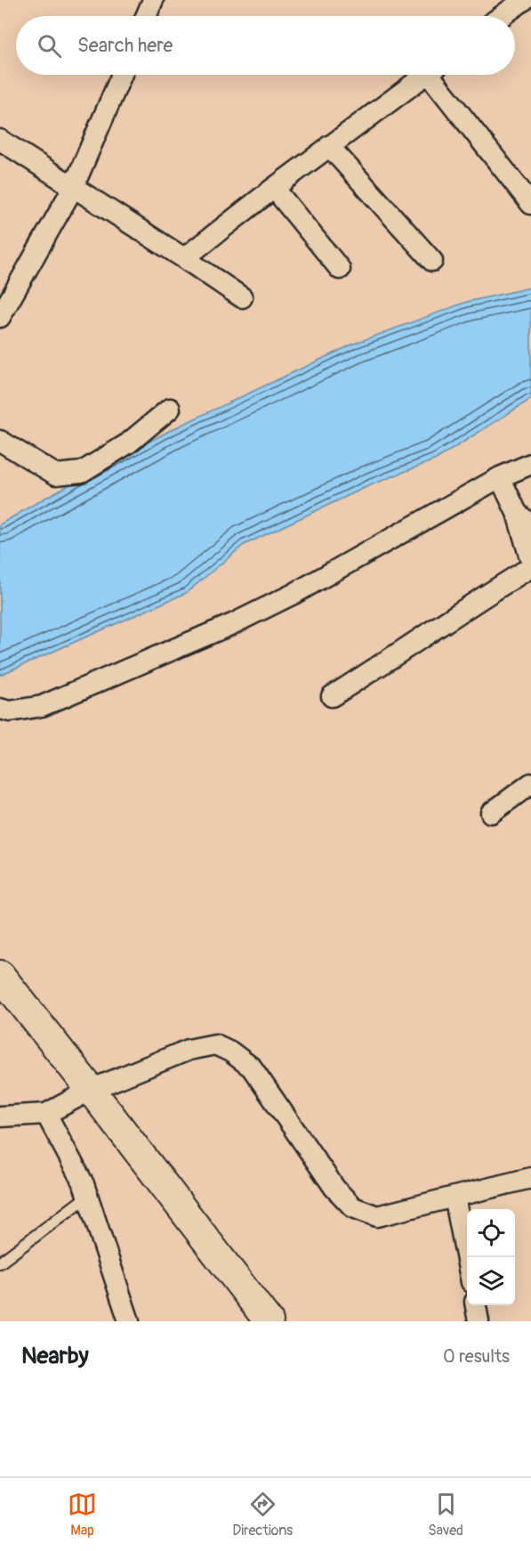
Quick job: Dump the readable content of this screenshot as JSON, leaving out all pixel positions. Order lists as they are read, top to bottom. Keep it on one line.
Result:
{"page":{"search":"Search here","heading":["Nearby","0 results"],"nav":["Map","Directions","Saved"]}}
